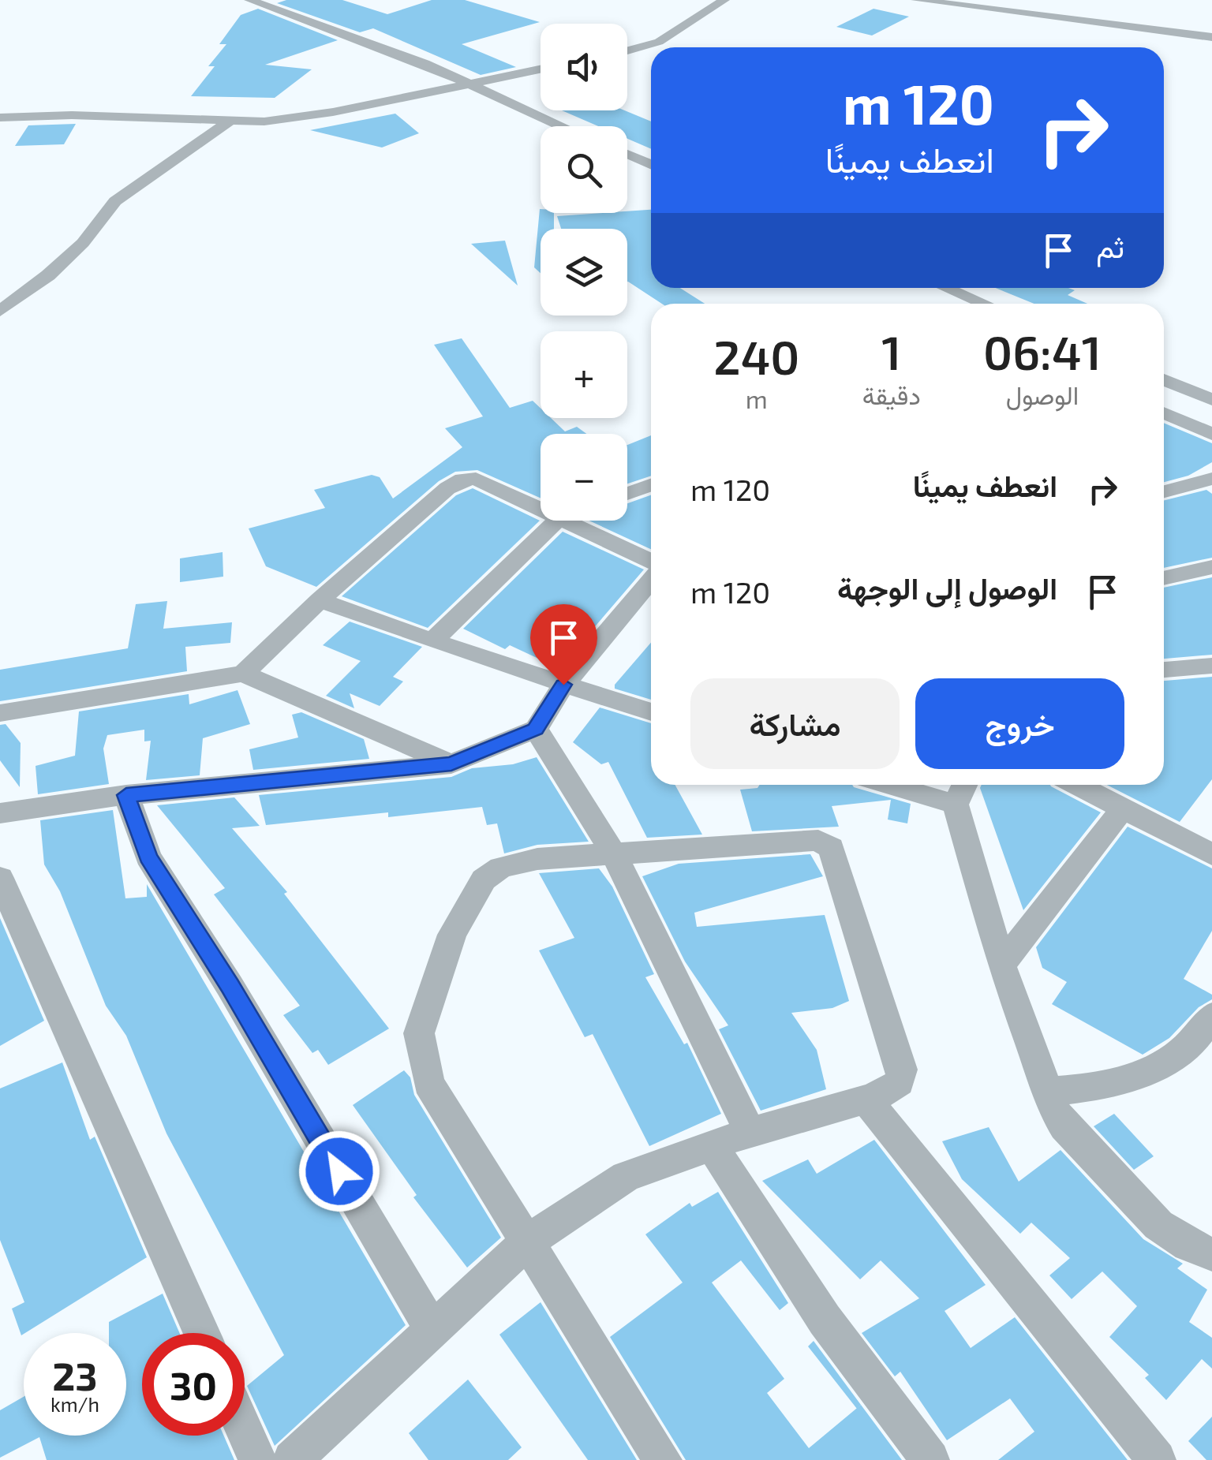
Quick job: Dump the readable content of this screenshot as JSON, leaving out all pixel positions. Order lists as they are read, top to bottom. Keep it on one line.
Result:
{"page":{"map_buttons":["+","−"],"turn":["120 m","انعطف يمينًا"],"then":"ثم","eta":["06:41","الوصول","1","دقيقة","240","m"],"list":[{"name":"انعطف يمينًا","value":"120 m"},{"name":"الوصول إلى الوجهة","value":"120 m"}],"buttons":["خروج","مشاركة"],"speed":"23 km/h","limit":"30"}}
